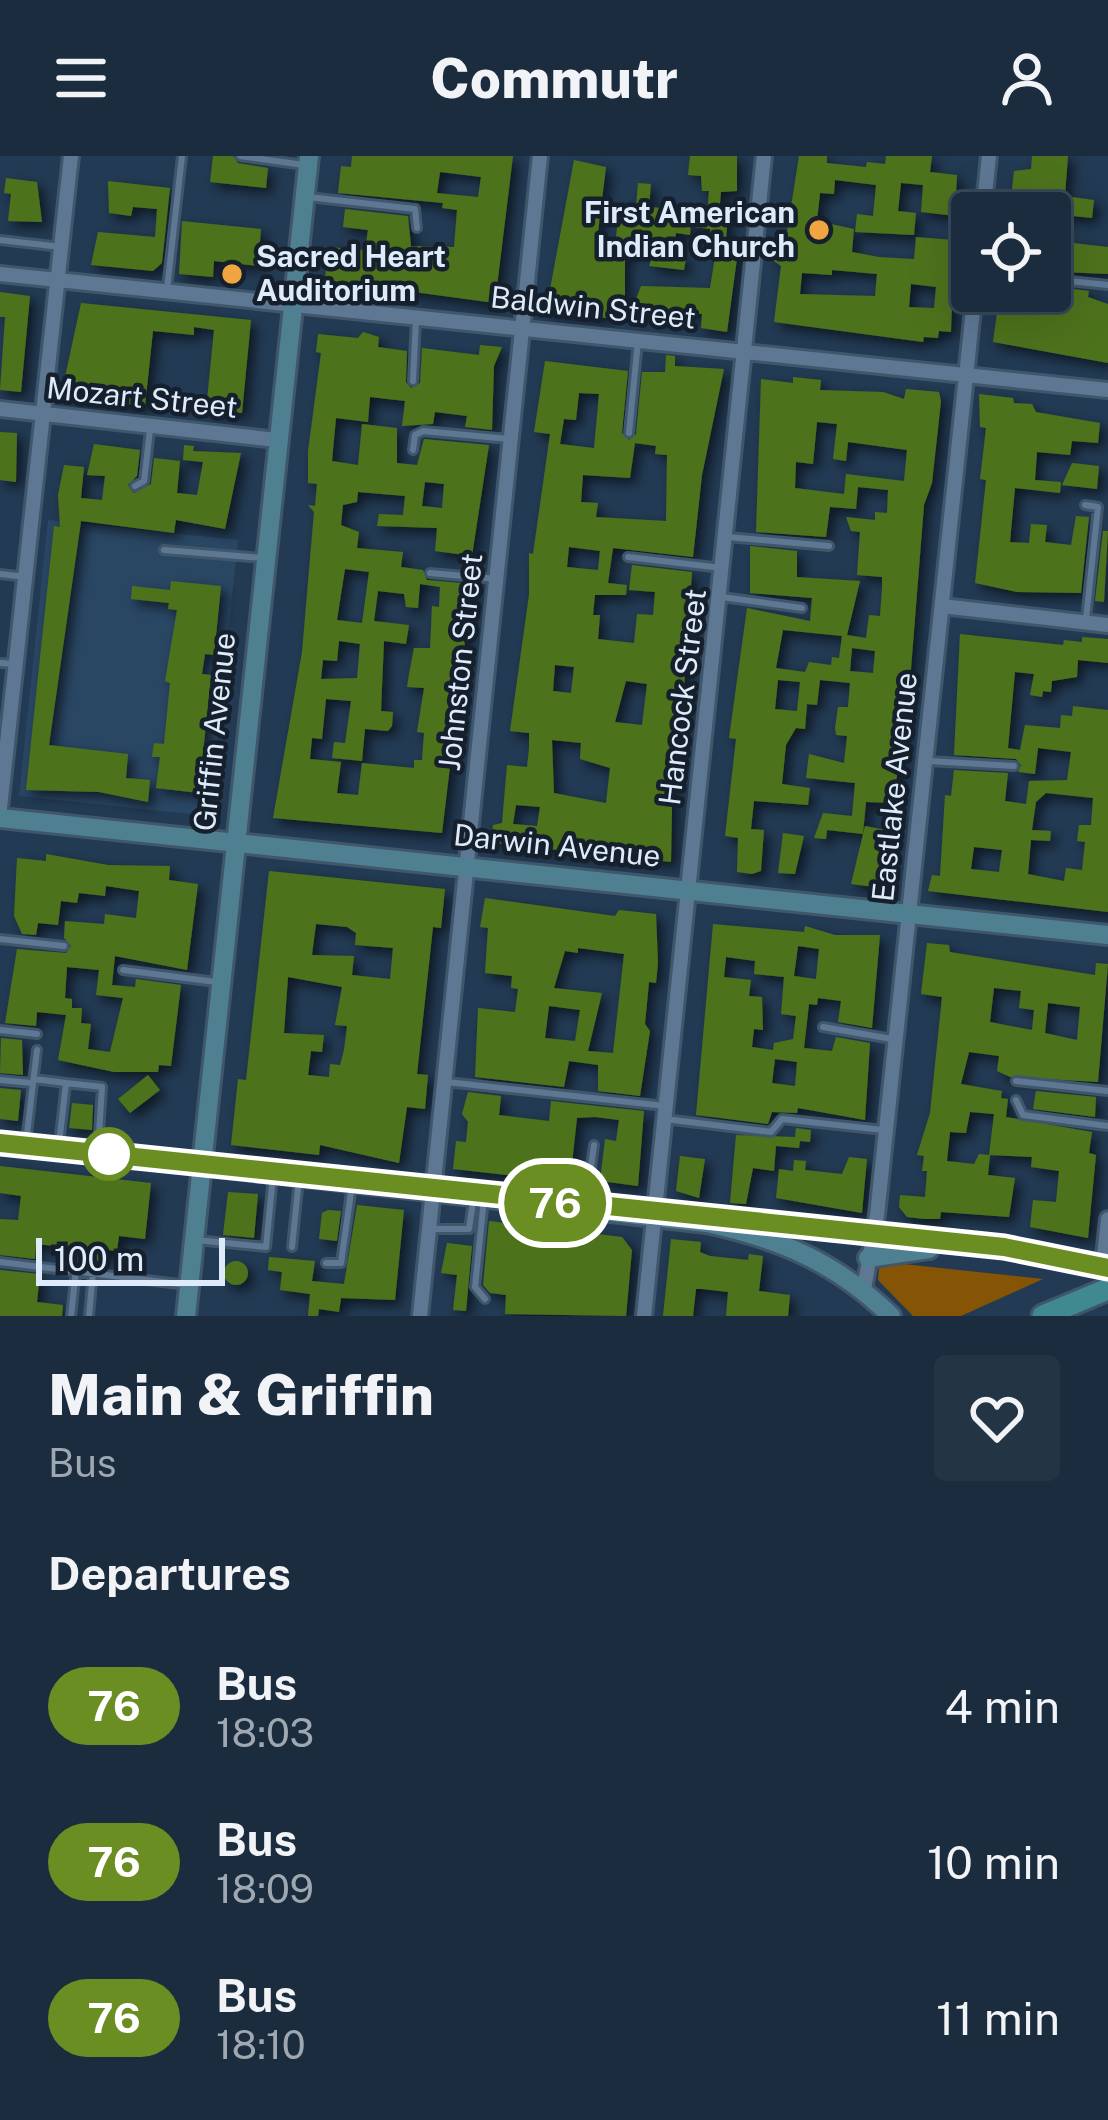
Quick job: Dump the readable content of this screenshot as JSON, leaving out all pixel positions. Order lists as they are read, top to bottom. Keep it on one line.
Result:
{"streets":{"main road":["Griffin Avenue","Darwin Avenue"],"street":["Baldwin Street","Mozart Street","Johnston Street","Hancock Street","Eastlake Avenue"]},"crossings":[["Baldwin Street","Johnston Street"],["Baldwin Street","Hancock Street"],["Baldwin Street","Griffin Avenue"],["Baldwin Street","Eastlake Avenue"],["Mozart Street","Griffin Avenue"],["Johnston Street","Darwin Avenue"],["Hancock Street","Darwin Avenue"],["Griffin Avenue","Darwin Avenue"],["Eastlake Avenue","Darwin Avenue"]],"places":["First American Indian Church","Sacred Heart Auditorium"],"lines":["bus line 76"],"scale_bar":"100 m","page":{"header":"Commutr","on_map":"76","scale":"100 m","heading":[["Main & Griffin","Bus"],"Departures"],"list":[{"mark":"76","name":"Bus","note":"18:03","value":"4 min"},{"mark":"76","name":"Bus","note":"18:09","value":"10 min"},{"mark":"76","name":"Bus","note":"18:10","value":"11 min"}]}}
